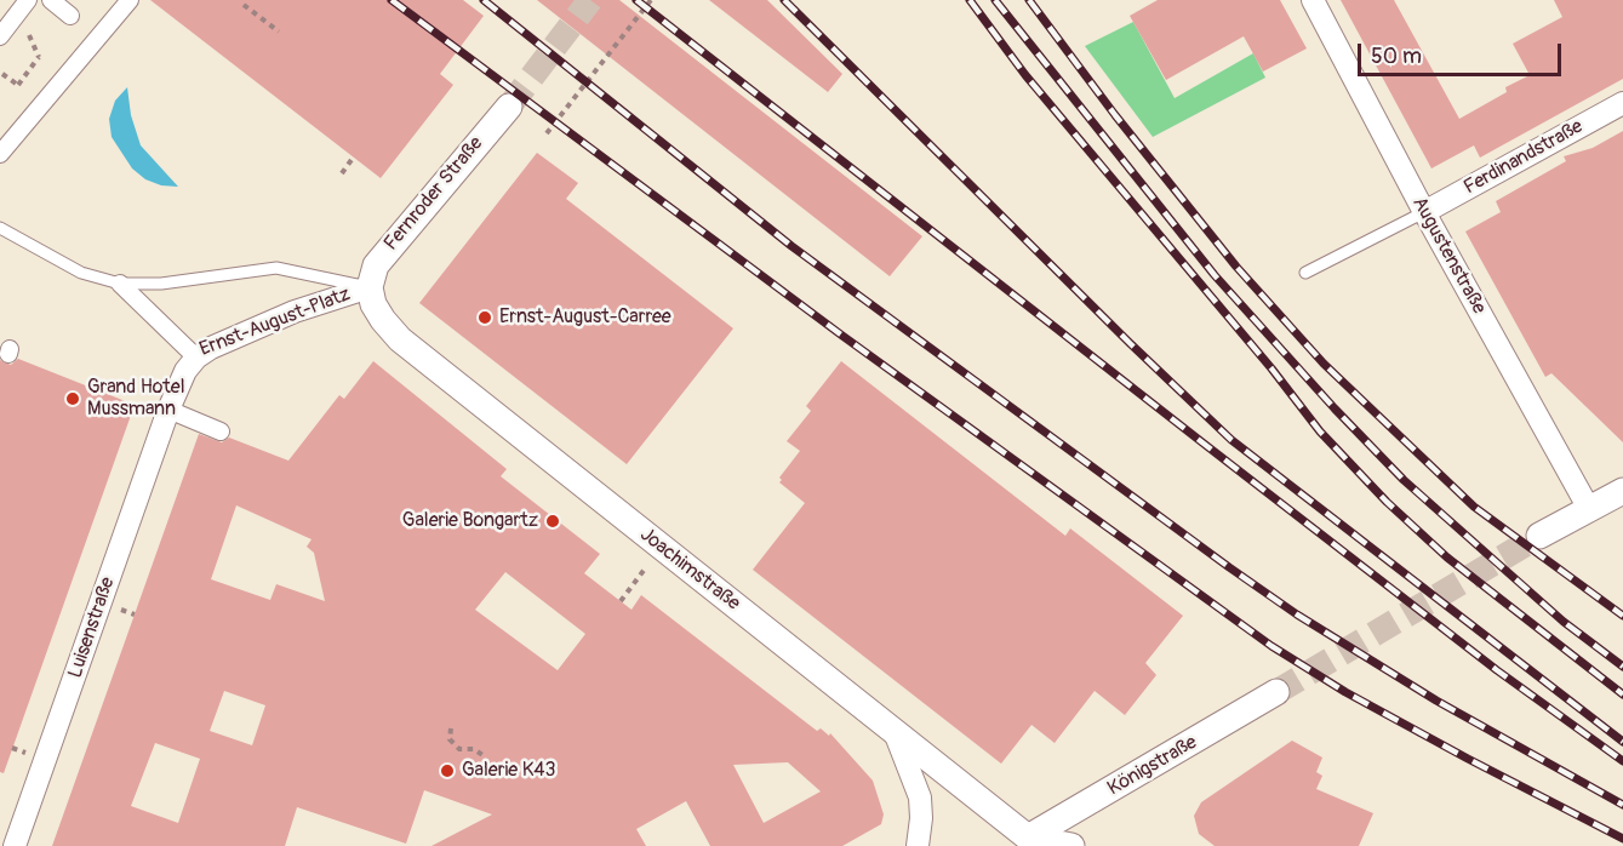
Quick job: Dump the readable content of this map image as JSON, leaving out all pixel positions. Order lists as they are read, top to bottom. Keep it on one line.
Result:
{"streets":{"street":["Ferdinandstraße","Fernroder Straße","Augustenstraße","Ernst-August-Platz","Joachimstraße","Luisenstraße","Königstraße"]},"crossings":[["Ferdinandstraße","Augustenstraße"],["Fernroder Straße","Ernst-August-Platz"],["Fernroder Straße","Joachimstraße"],["Ernst-August-Platz","Joachimstraße"],["Ernst-August-Platz","Luisenstraße"],["Joachimstraße","Königstraße"]],"places":["Ernst-August-Carree","Grand Hotel Mussmann","Galerie Bongartz","Galerie K43"],"scale_bar":"50 m"}
